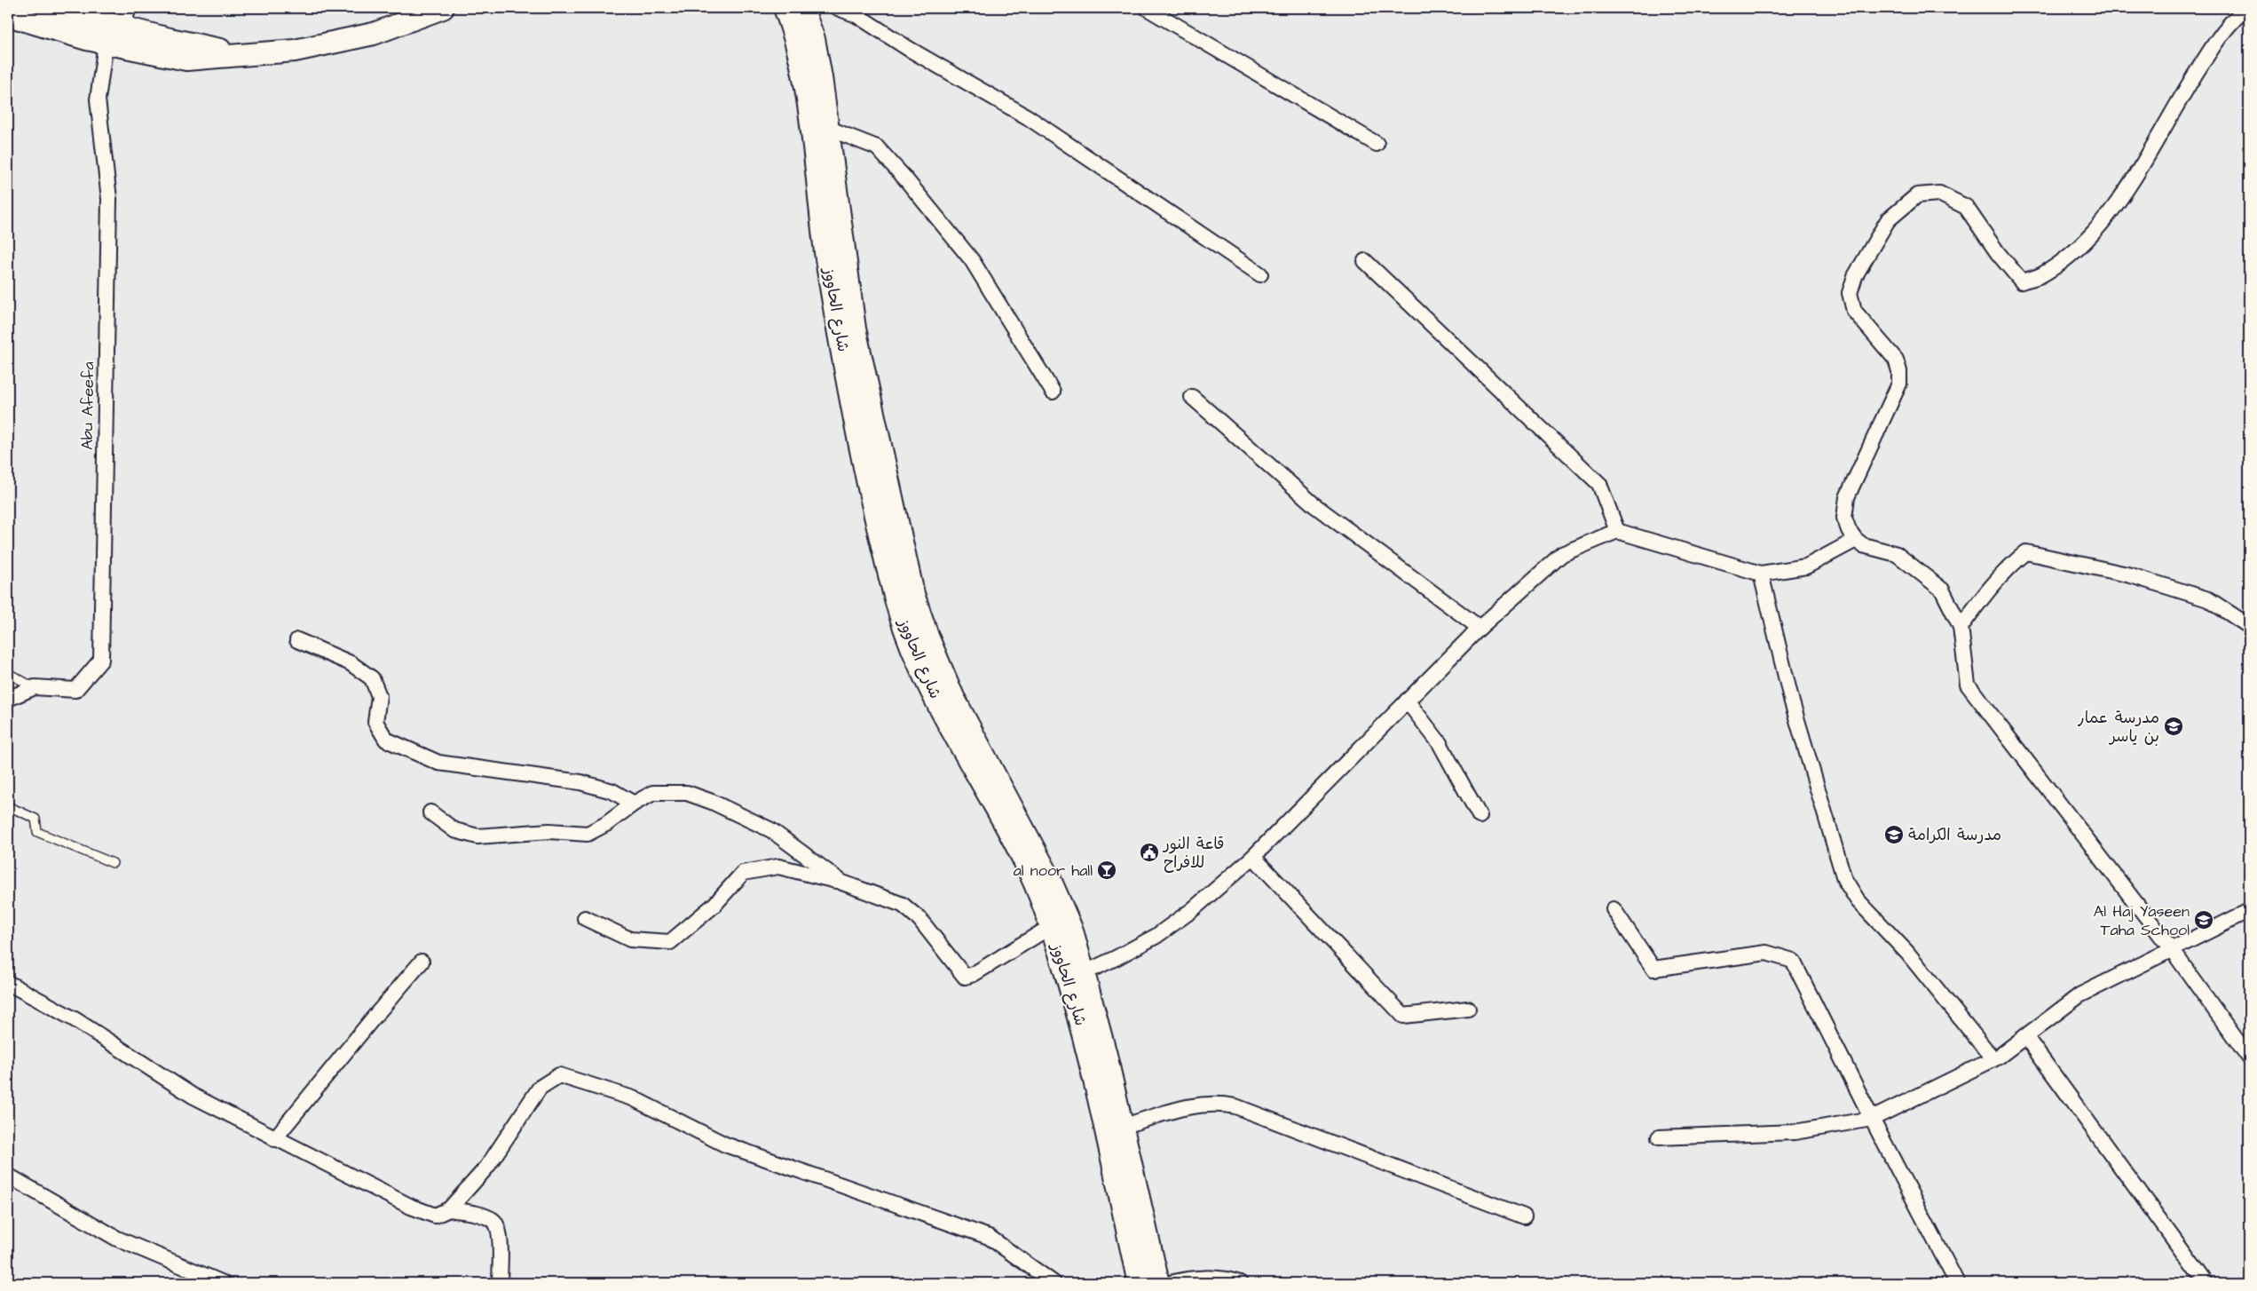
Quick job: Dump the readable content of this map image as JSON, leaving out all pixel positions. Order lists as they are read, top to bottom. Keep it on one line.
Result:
{"streets":{"main road":["شارع الحاووز"],"street":["Abu Afeefa"]},"places":{"school or university":["مدرسة عمار بن ياسر","مدرسة الكرامة","Al Haj Yaseen Taha School"],"public building":["قاعة النور للافراح"],"bar":["al noor hall"]}}
